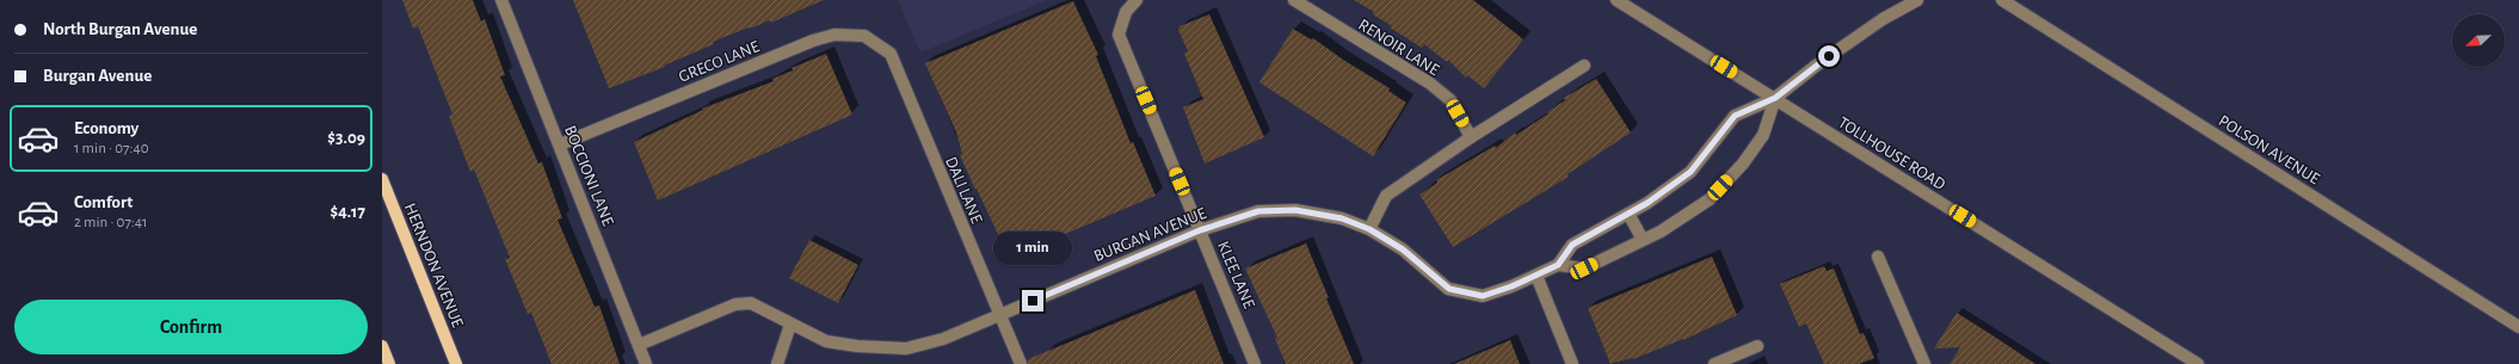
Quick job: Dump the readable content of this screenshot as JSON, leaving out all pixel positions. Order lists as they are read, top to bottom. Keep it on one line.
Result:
{"streets":{"main road":["HERNDON AVENUE"],"street":["RENOIR LANE","GRECO LANE","POLSON AVENUE","TOLLHOUSE ROAD","BOCCIONI LANE","DALI LANE","BURGAN AVENUE","KLEE LANE"]},"crossings":[["GRECO LANE","BOCCIONI LANE"],["GRECO LANE","DALI LANE"],["TOLLHOUSE ROAD","BURGAN AVENUE"],["BOCCIONI LANE","BURGAN AVENUE"],["DALI LANE","BURGAN AVENUE"],["BURGAN AVENUE","KLEE LANE"]],"north":"bottom left","page":{"banner":["North Burgan Avenue","Burgan Avenue"],"list":[{"name":"Economy","note":"1 min · 07:40","value":"$3.09"},{"name":"Comfort","note":"2 min · 07:41","value":"$4.17"}],"bubble":"1 min","buttons":"Confirm"}}
